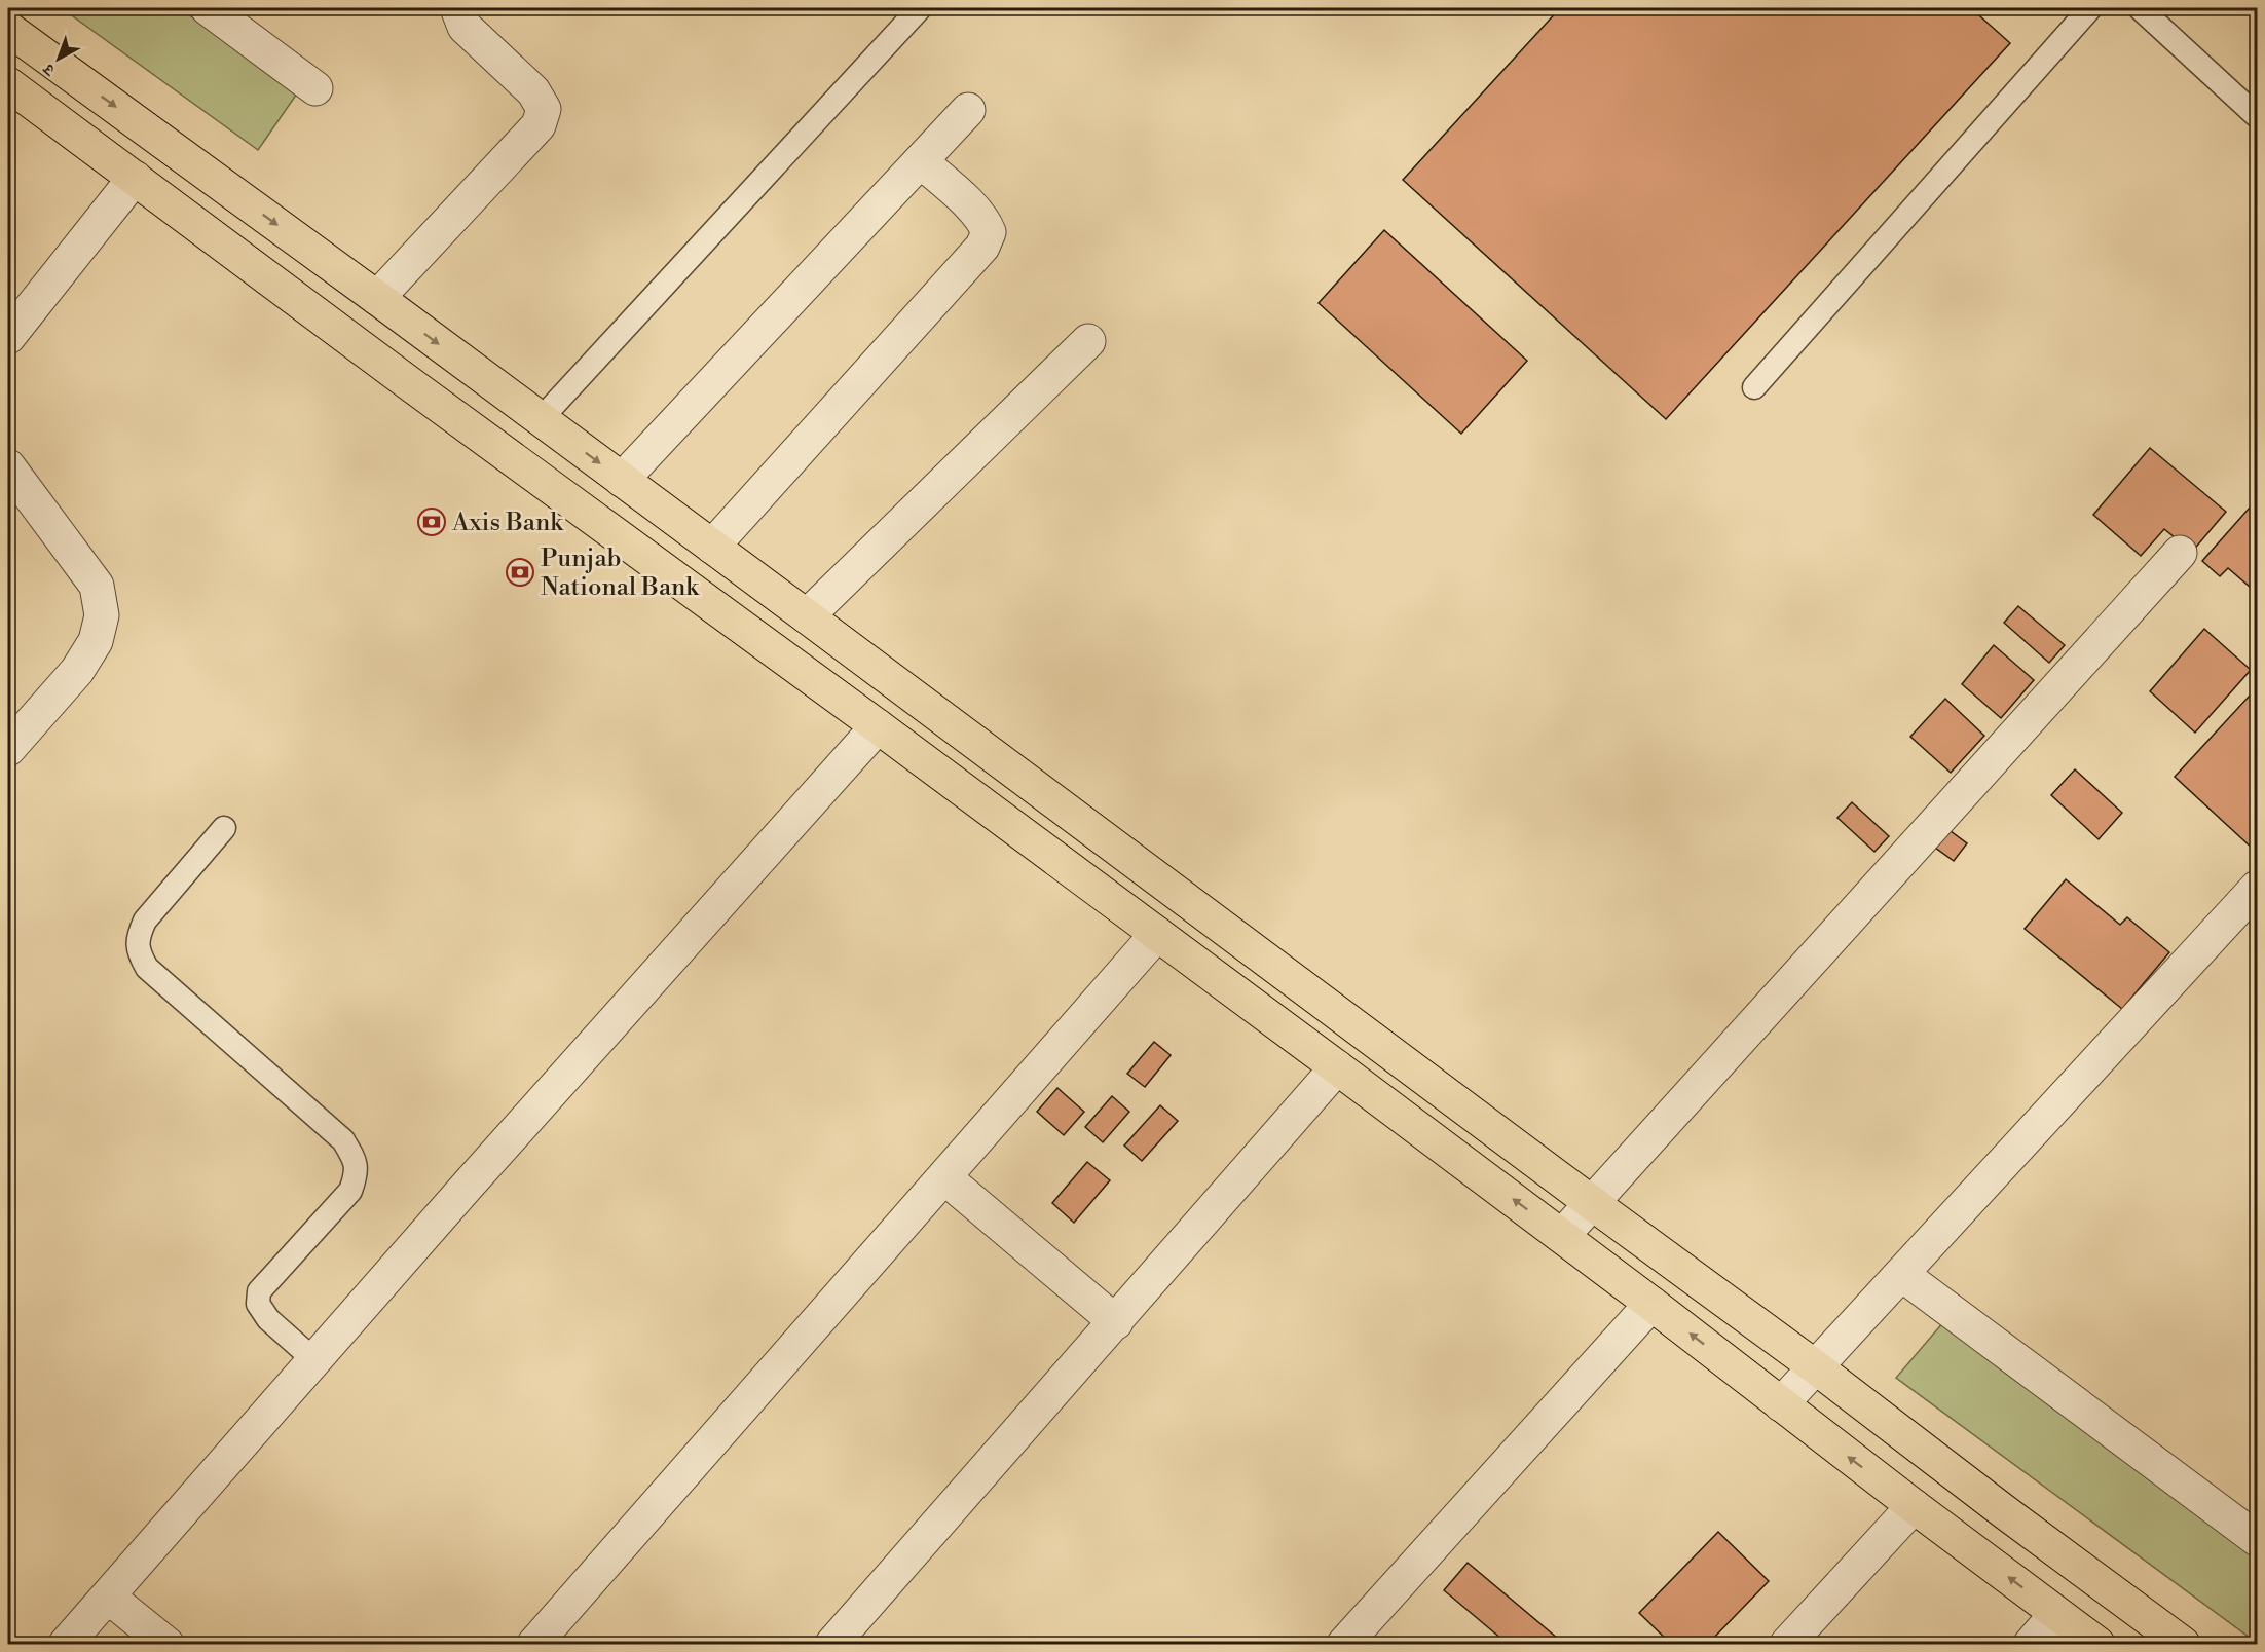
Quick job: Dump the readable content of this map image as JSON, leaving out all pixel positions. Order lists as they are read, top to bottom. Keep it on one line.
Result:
{"places":{"bank":["Axis Bank","Punjab National Bank"]},"north":"bottom left"}
